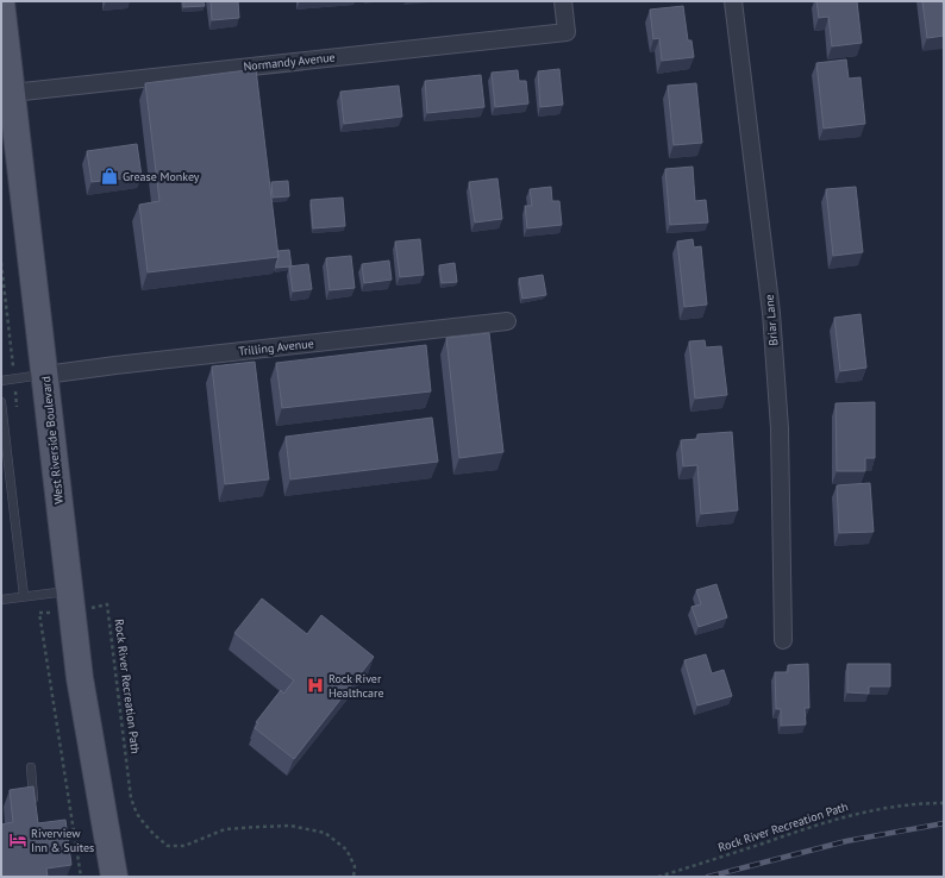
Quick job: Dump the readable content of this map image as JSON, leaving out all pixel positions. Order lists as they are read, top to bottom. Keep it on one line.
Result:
{"streets":{"main road":["West Riverside Boulevard"],"street":["Normandy Avenue","Briar Lane","Trilling Avenue"],"path":["Rock River Recreation Path"]},"crossings":[["Normandy Avenue","West Riverside Boulevard"],["Trilling Avenue","West Riverside Boulevard"],["West Riverside Boulevard","Rock River Recreation Path"]],"places":{"shop":["Grease Monkey"],"hospital":["Rock River Healthcare"],"hotel":["Riverview Inn & Suites"]}}
